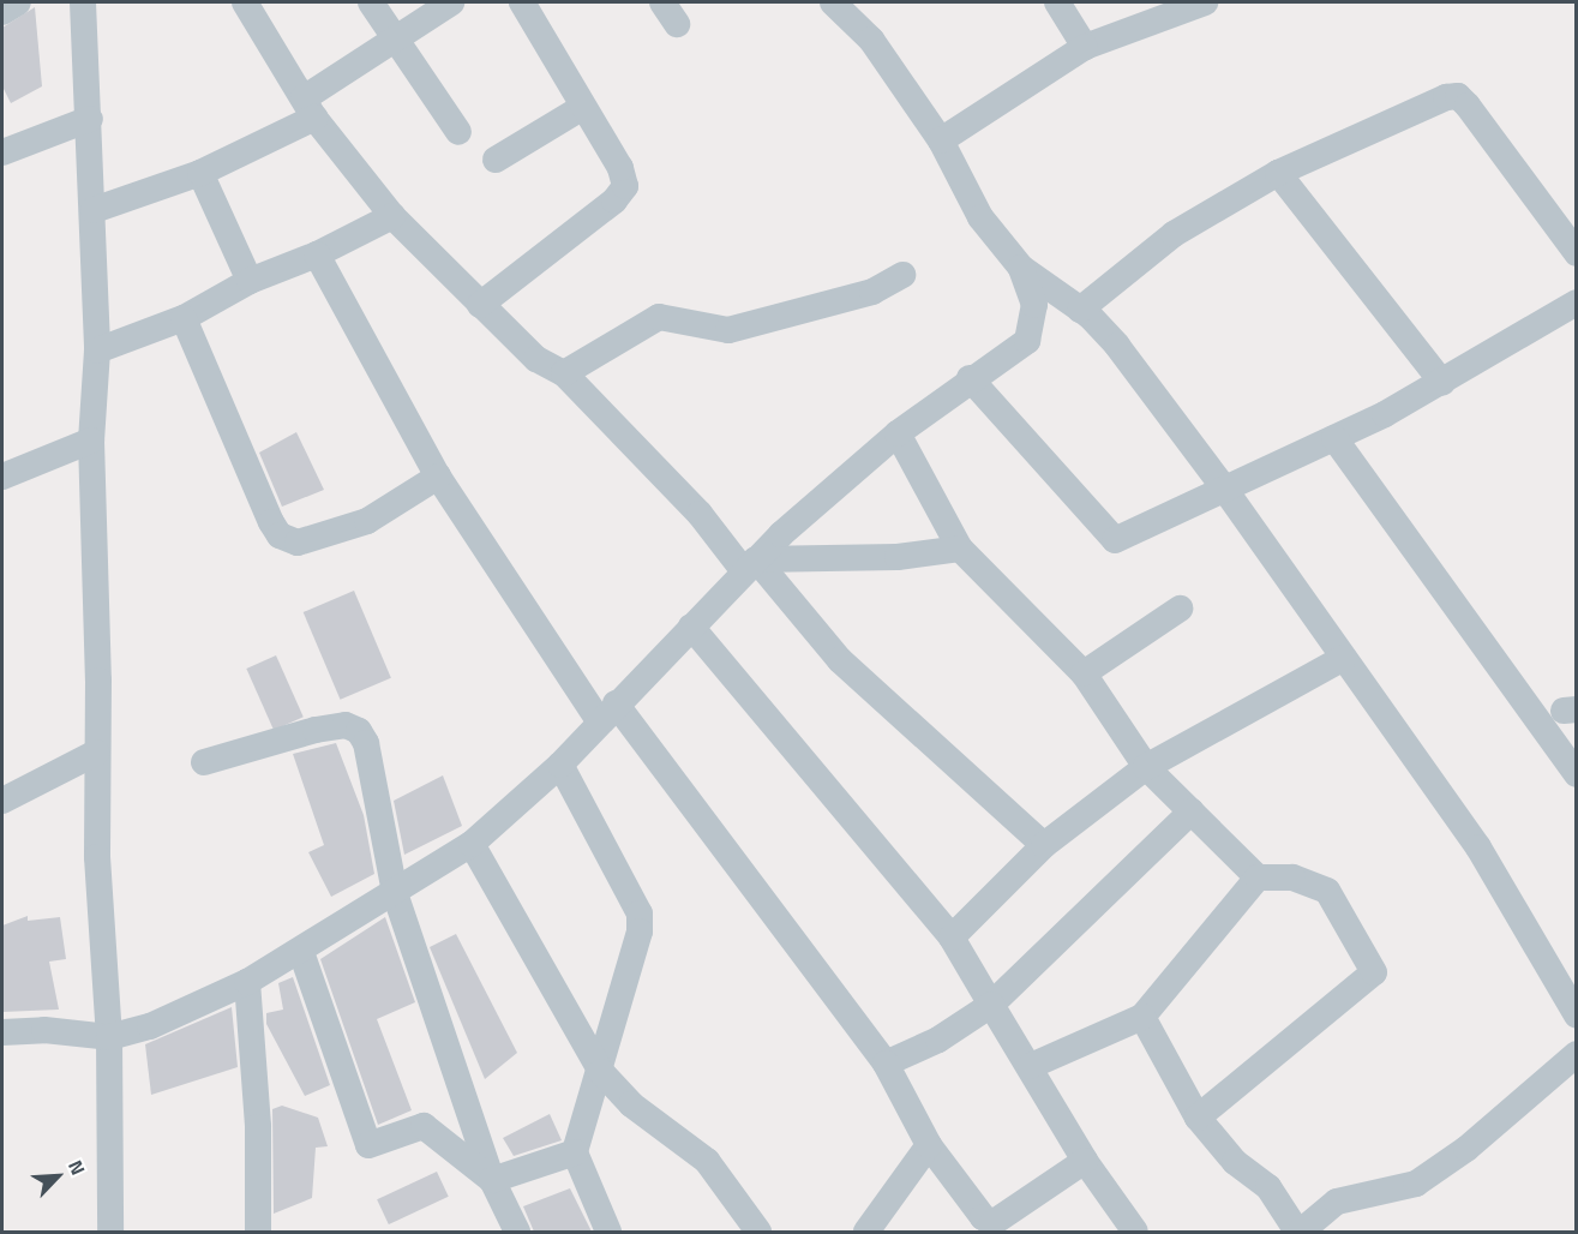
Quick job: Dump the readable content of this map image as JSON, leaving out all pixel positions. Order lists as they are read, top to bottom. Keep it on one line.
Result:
{"north":"top right"}
